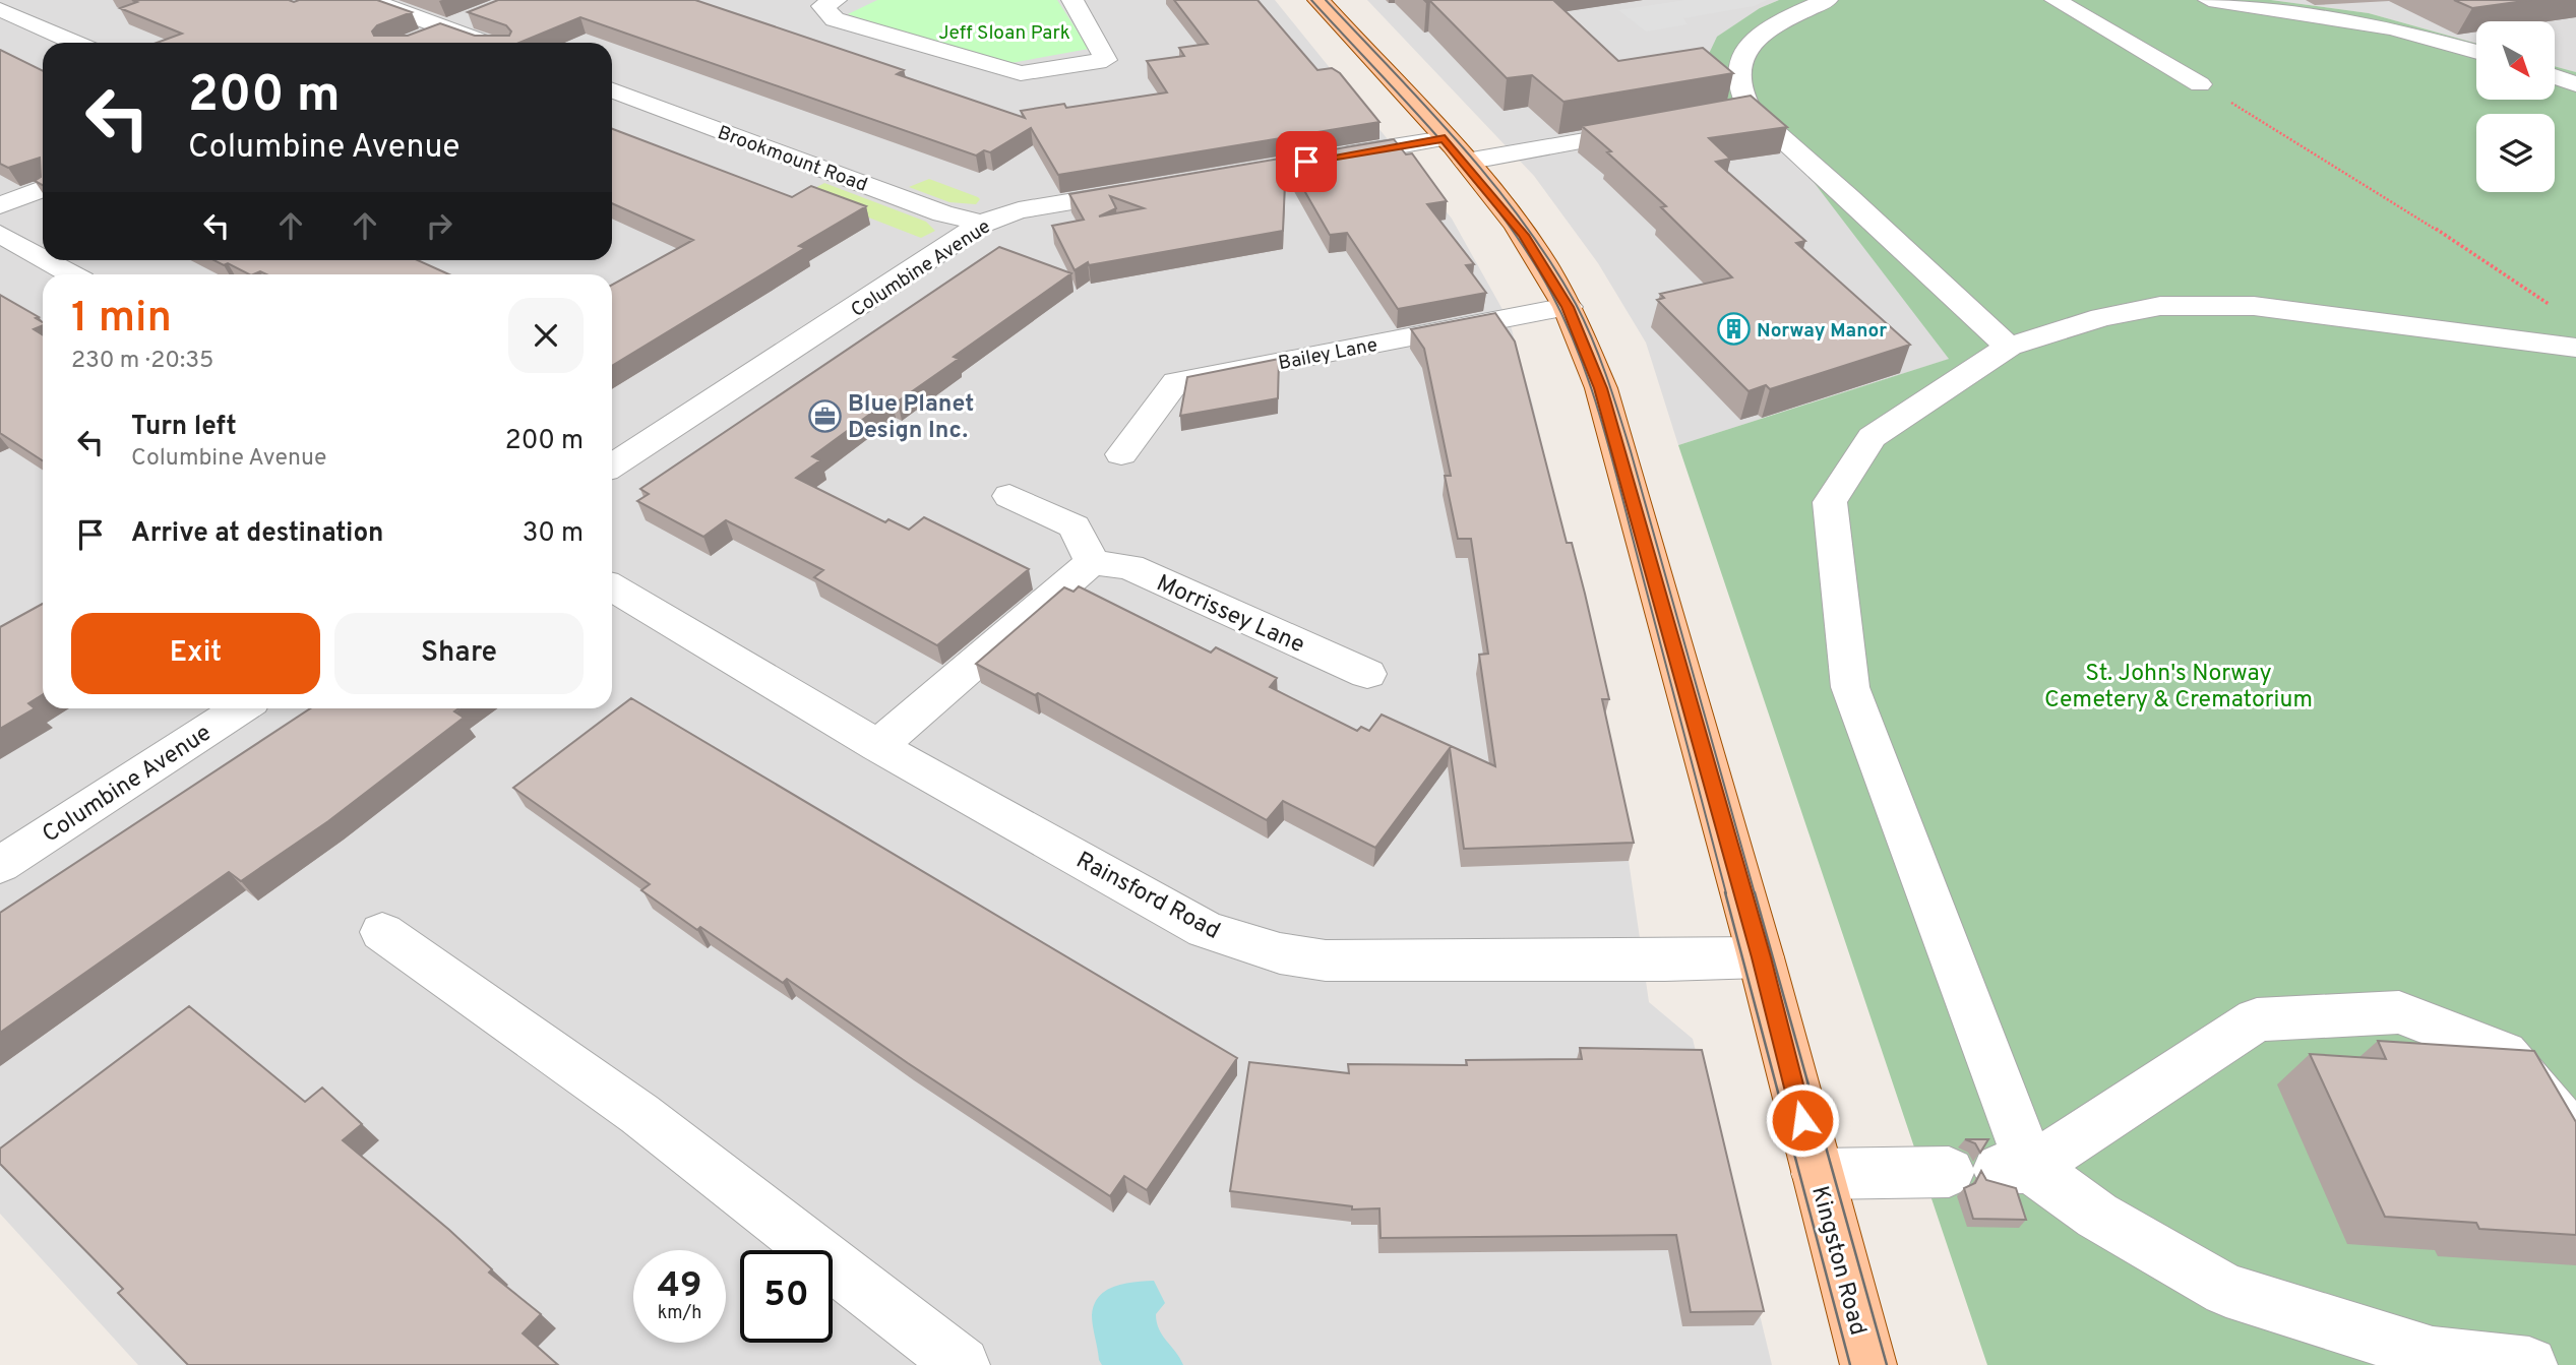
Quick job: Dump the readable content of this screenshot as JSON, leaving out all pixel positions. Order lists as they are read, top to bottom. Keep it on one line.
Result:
{"streets":{"main road":["Kingston Road"],"street":["Brookmount Road","Columbine Avenue","Bailey Lane","Morrissey Lane","Rainsford Road"]},"crossings":[["Brookmount Road","Columbine Avenue"],["Bailey Lane","Kingston Road"],["Rainsford Road","Kingston Road"]],"parks":["Jeff Sloan Park","St. John's Norway Cemetery & Crematorium"],"places":{"building":["Norway Manor"],"office":["Blue Planet Design Inc."]},"north":"bottom right","page":{"turn":["200 m","Columbine Avenue"],"heading":["1 min","230 m · 20:35"],"list":[{"name":"Turn left","note":"Columbine Avenue","value":"200 m"},{"name":"Arrive at destination","value":"30 m"}],"buttons":["Exit","Share"],"speed":"49 km/h","limit":"50"}}
